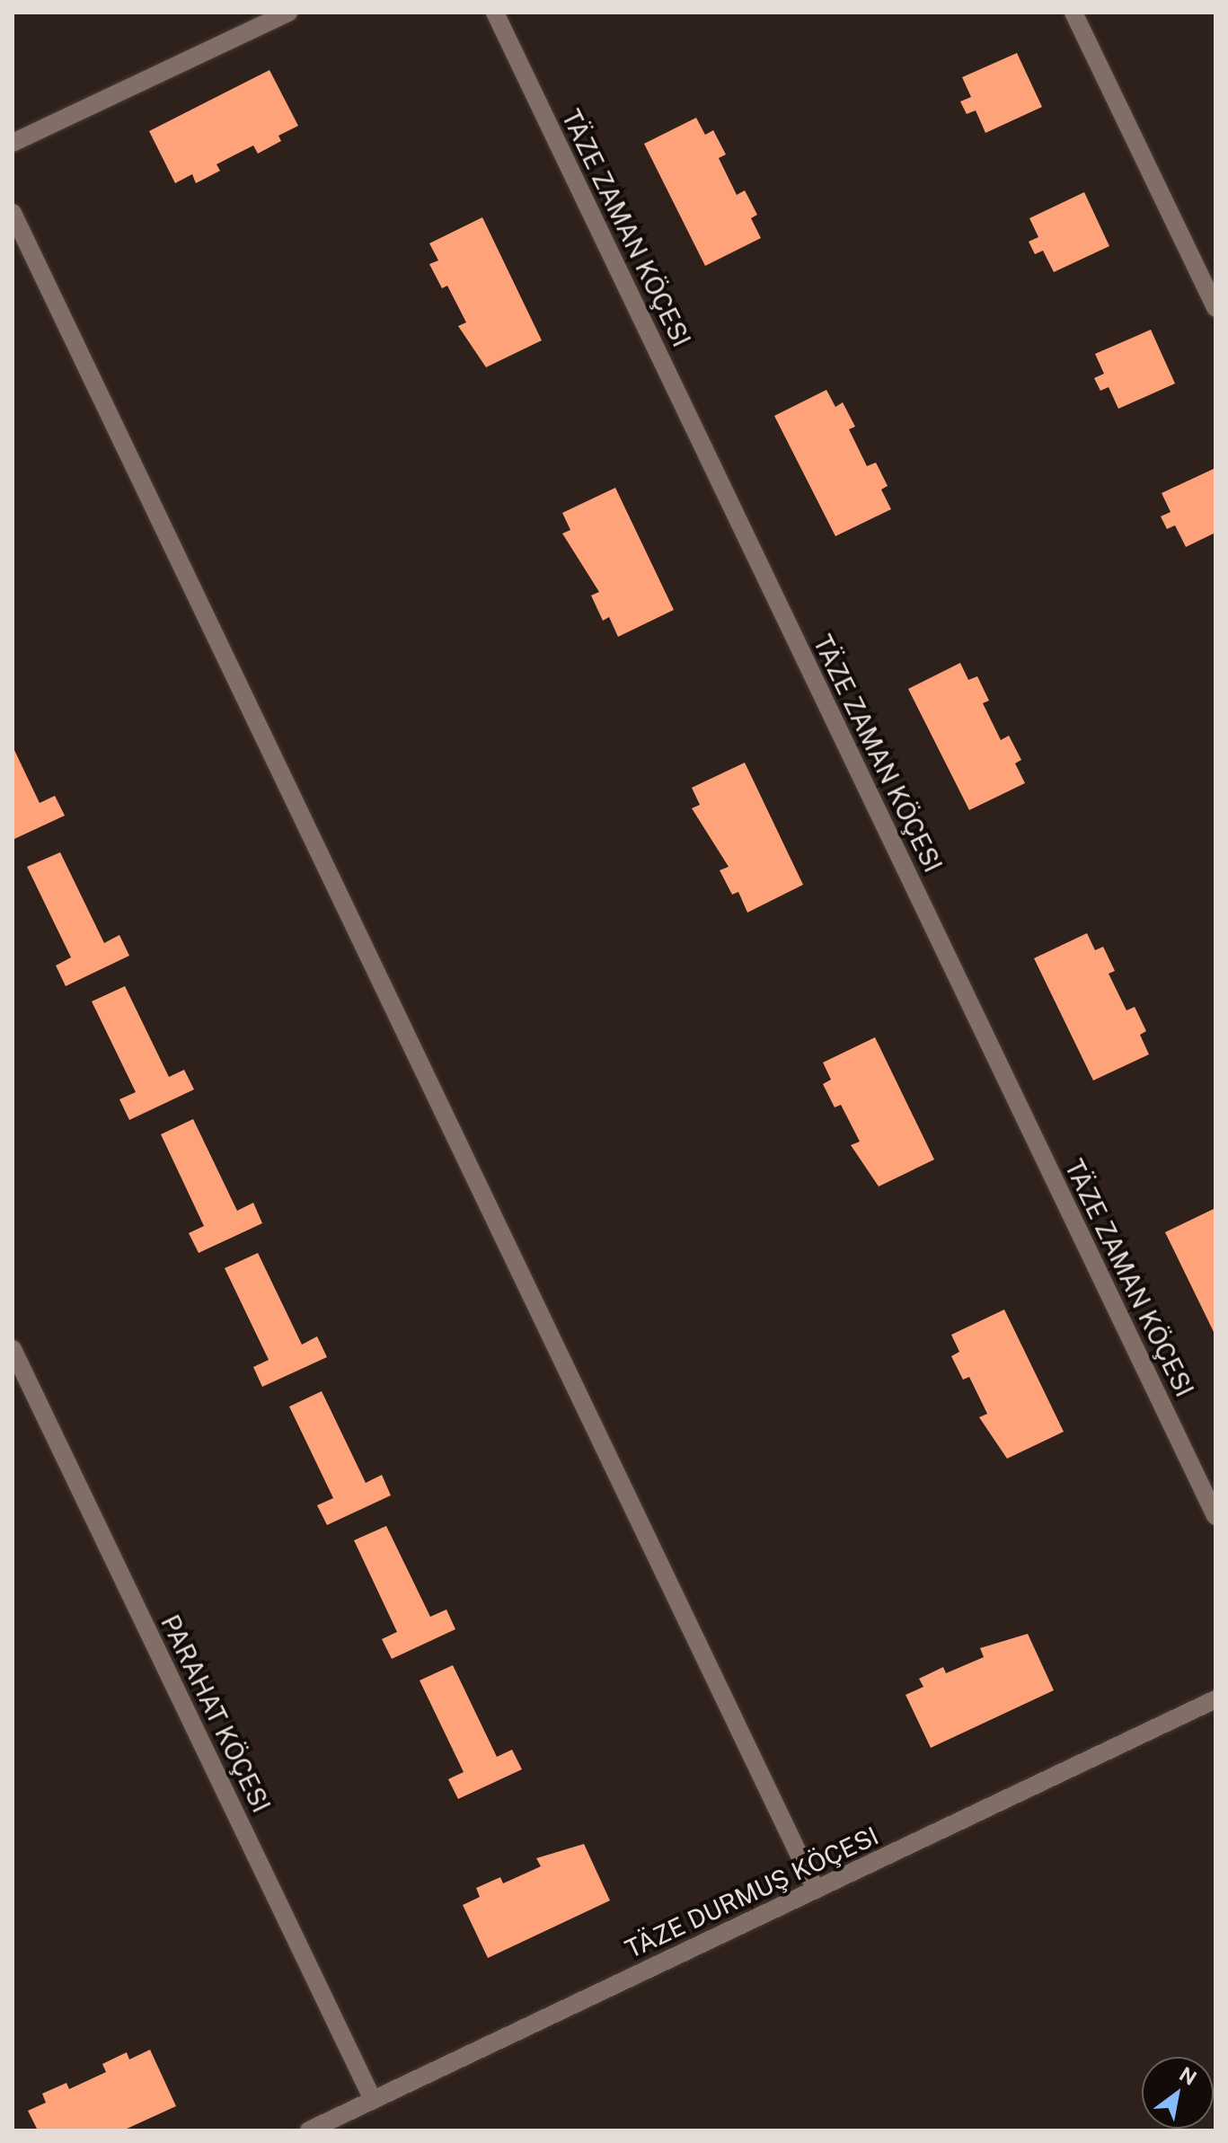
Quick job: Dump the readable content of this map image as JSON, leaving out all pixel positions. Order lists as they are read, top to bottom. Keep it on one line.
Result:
{"streets":{"street":["TÄZE ZAMAN KÖÇESI","PARAHAT KÖÇESI","TÄZE DURMUŞ KÖÇESI"]},"crossings":[["PARAHAT KÖÇESI","TÄZE DURMUŞ KÖÇESI"]],"north":"top right"}
